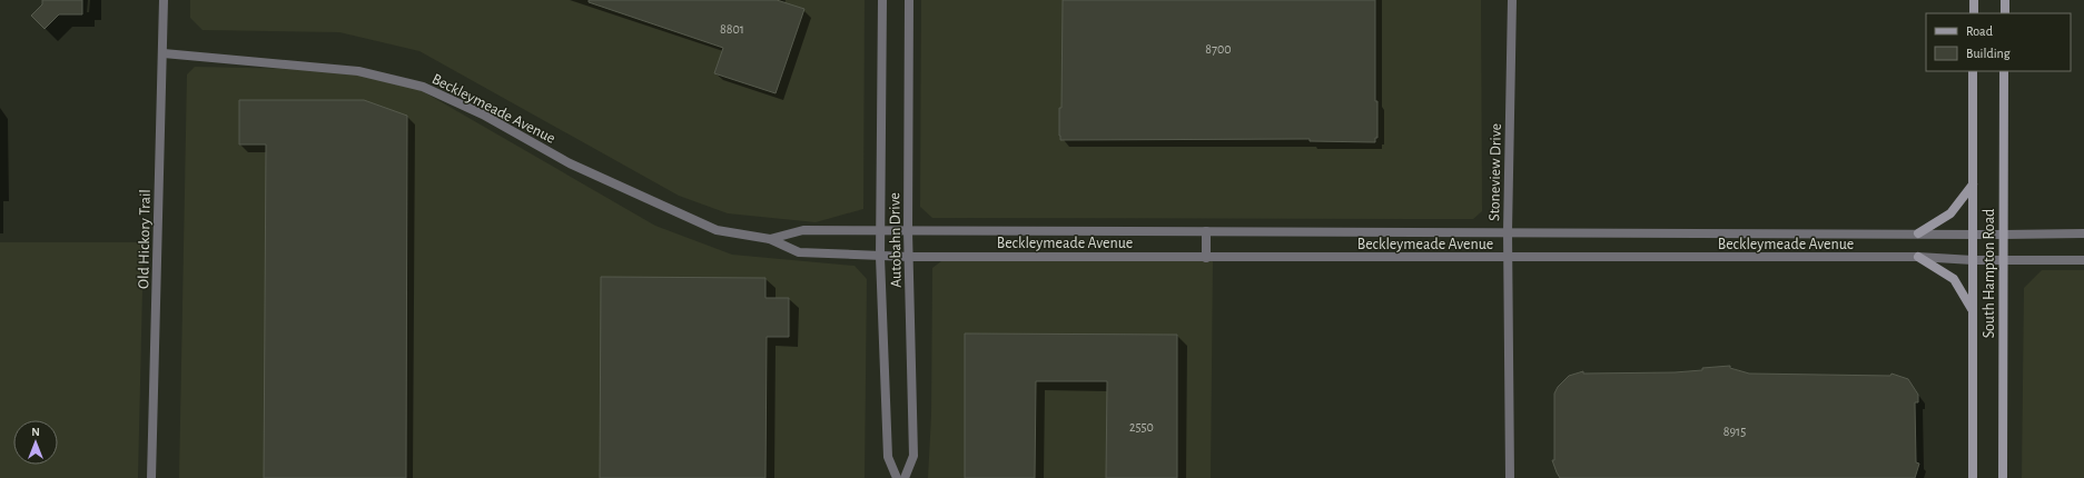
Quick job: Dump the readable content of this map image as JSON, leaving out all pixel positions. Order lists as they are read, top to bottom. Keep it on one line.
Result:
{"streets":{"main road":["South Hampton Road"],"street":["Beckleymeade Avenue","Stoneview Drive","Old Hickory Trail","Autobahn Drive"]},"crossings":[["Beckleymeade Avenue","Stoneview Drive"],["Beckleymeade Avenue","Old Hickory Trail"],["Beckleymeade Avenue","Autobahn Drive"],["Beckleymeade Avenue","South Hampton Road"]],"house_numbers":["8801","8700","2550","8915"],"legend":["Road","Building"],"north":"top"}
